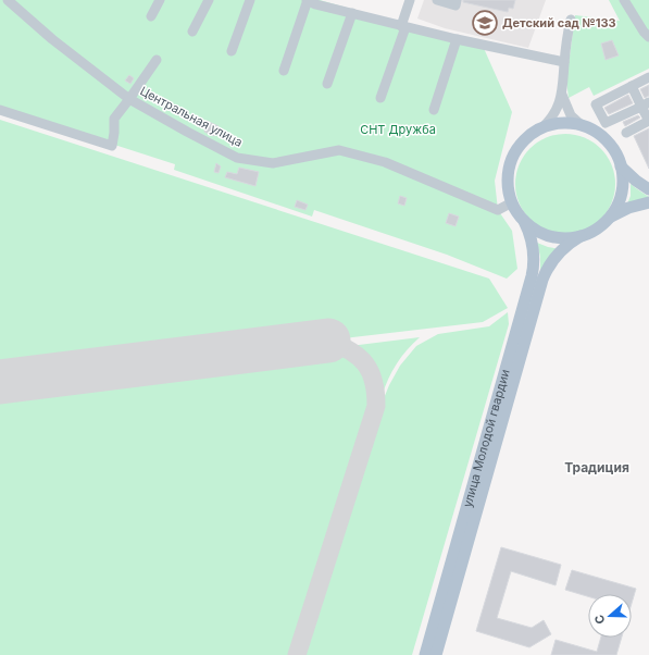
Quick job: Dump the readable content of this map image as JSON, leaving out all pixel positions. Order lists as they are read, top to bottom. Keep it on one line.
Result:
{"streets":{"main road":["улица Молодой гвардии"],"street":["Центральная улица"]},"crossings":[["Центральная улица","улица Молодой гвардии"]],"districts":["Традиция"],"parks":["СНТ Дружба"],"places":{"school or university":["Детский сад №133"]},"north":"left"}
